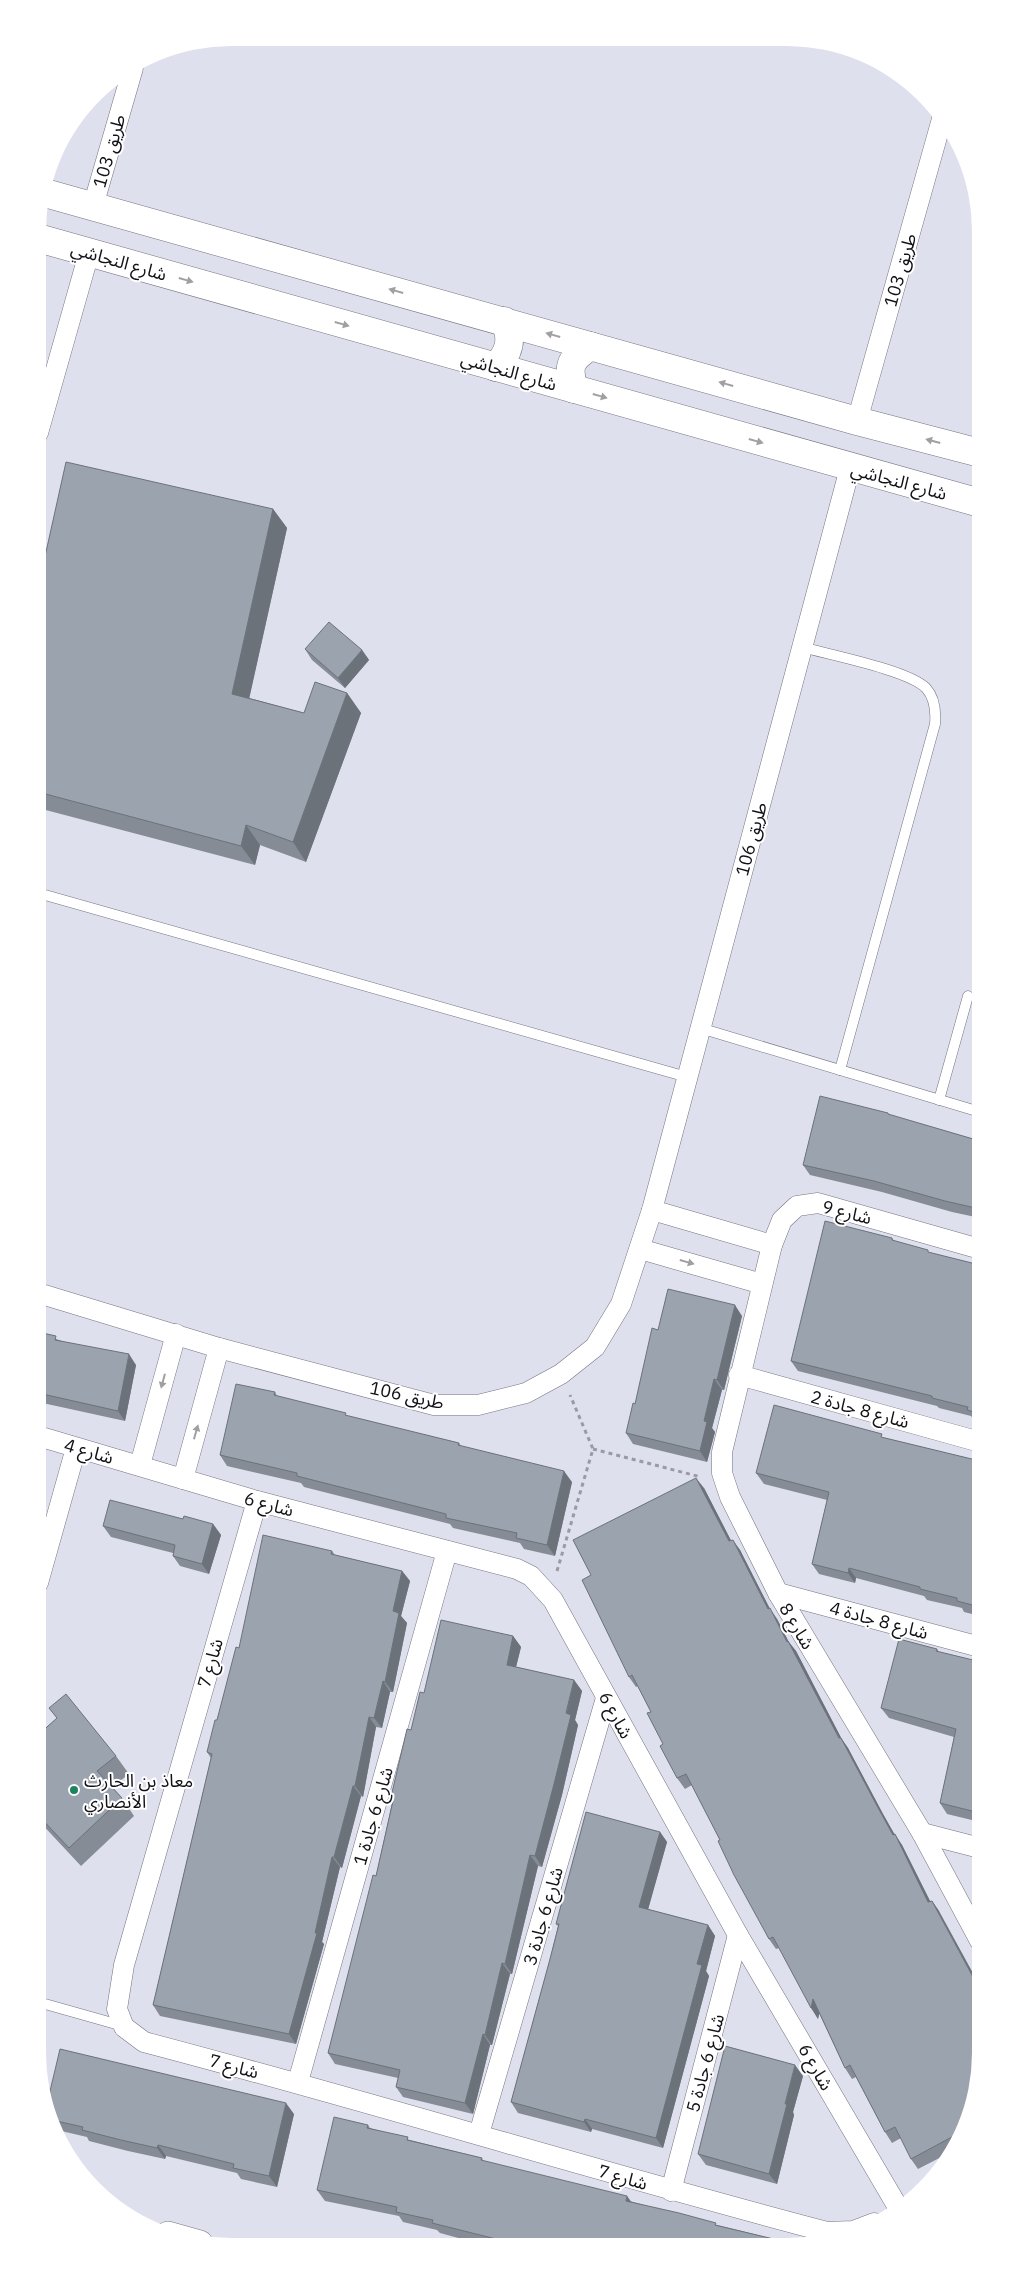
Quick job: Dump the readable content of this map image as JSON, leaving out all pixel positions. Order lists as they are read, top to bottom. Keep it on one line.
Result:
{"streets":{"main road":["شارع النجاشي"],"street":["طريق 103","طريق 106","شارع 9","شارع 8 جادة 2","شارع 4","شارع 6","شارع 8 جادة 4","شارع 8","شارع 7","شارع 6 جادة 1","شارع 6 جادة 3","شارع 6 جادة 5"]},"crossings":[["شارع النجاشي","طريق 106"],["شارع 9","شارع 8"],["شارع 8 جادة 2","شارع 8"],["شارع 4","شارع 6"],["شارع 6","شارع 7"],["شارع 6","شارع 6 جادة 1"],["شارع 6","شارع 6 جادة 3"],["شارع 6","شارع 6 جادة 5"],["شارع 8 جادة 4","شارع 8"],["شارع 7","شارع 6 جادة 1"],["شارع 7","شارع 6 جادة 3"],["شارع 7","شارع 6 جادة 5"]],"places":["معاذ بن الحارث الأنصاري"]}
